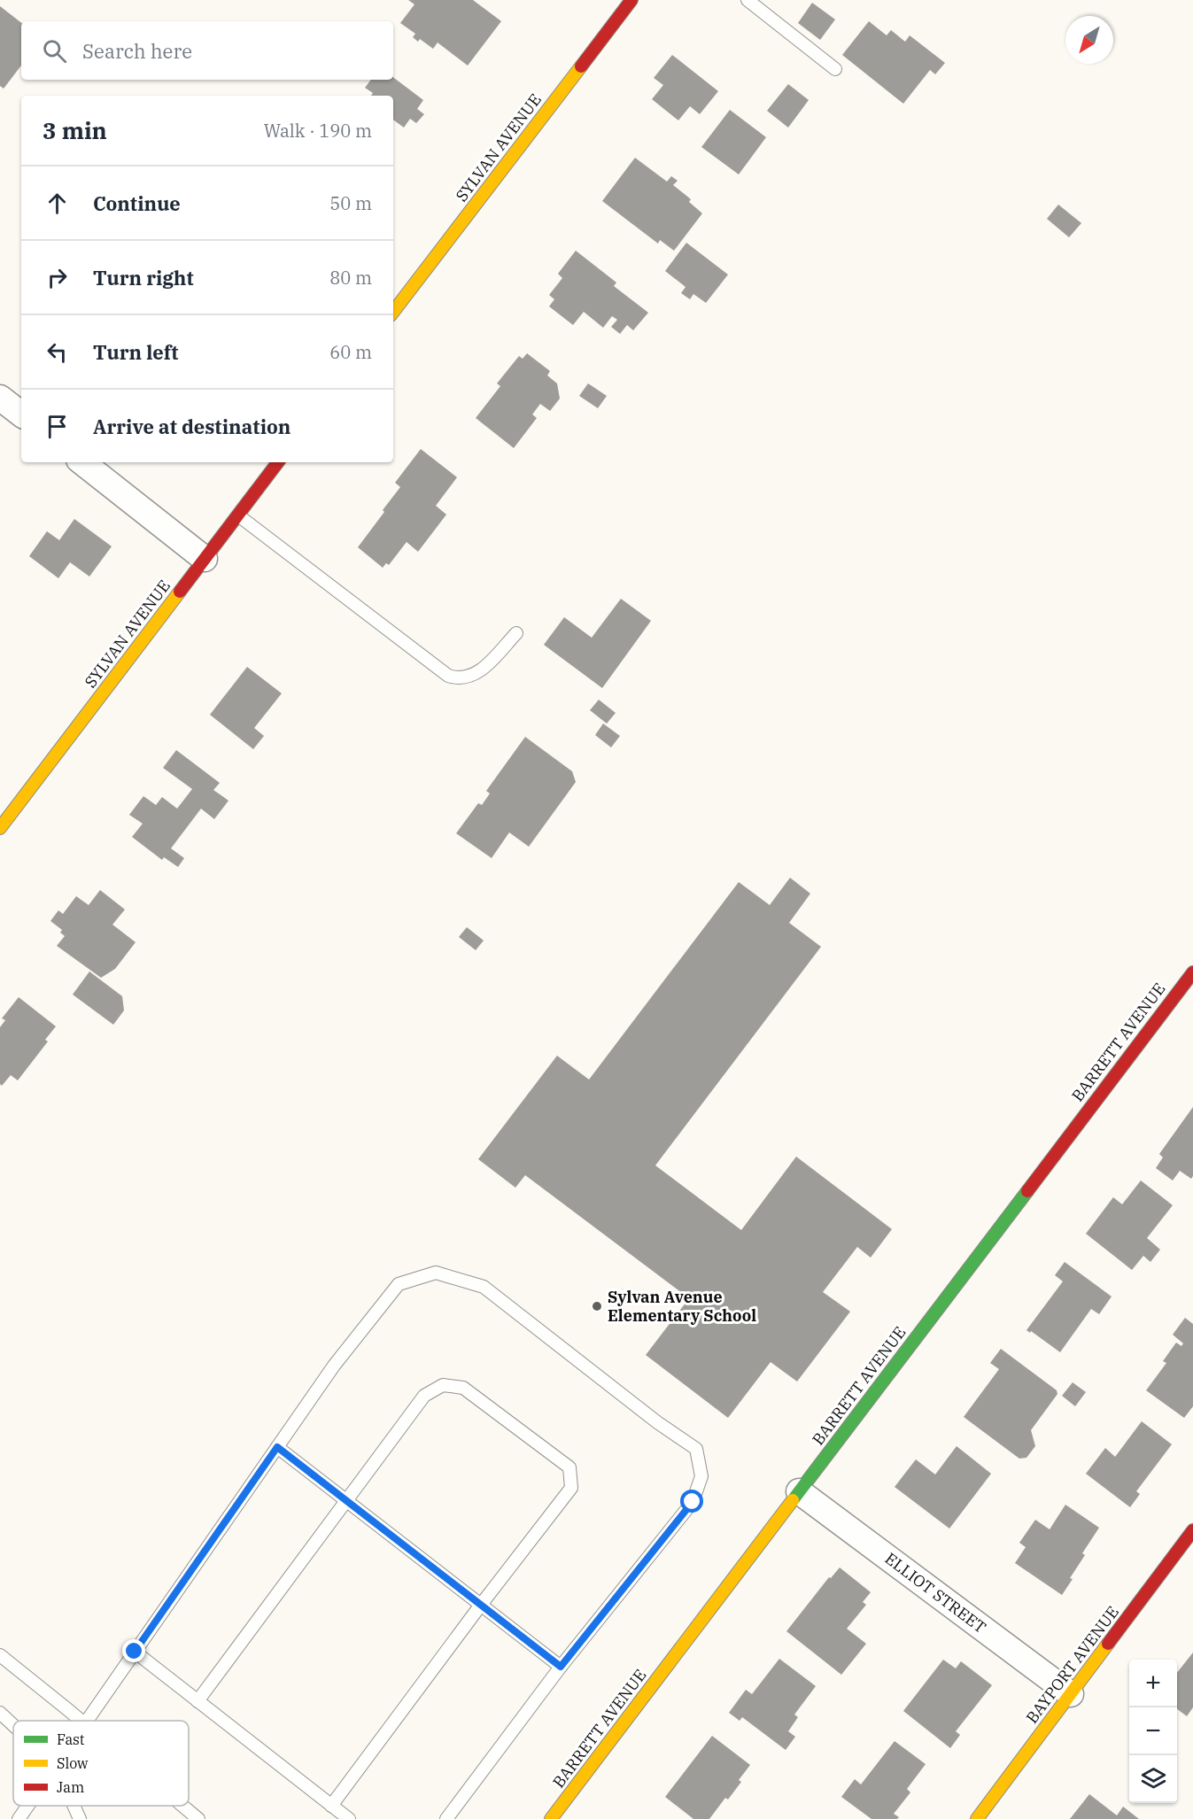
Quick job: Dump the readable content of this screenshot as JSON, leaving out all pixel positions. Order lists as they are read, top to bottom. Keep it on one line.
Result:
{"streets":{"street":["SYLVAN AVENUE","BARRETT AVENUE","ELLIOT STREET","BAYPORT AVENUE"]},"crossings":[["BARRETT AVENUE","ELLIOT STREET"],["ELLIOT STREET","BAYPORT AVENUE"]],"places":["Sylvan Avenue Elementary School"],"legend":["Fast","Slow","Jam"],"north":"bottom left","page":{"search":"Search here","heading":["3 min","Walk · 190 m"],"list":[["Continue","50 m"],["Turn right","80 m"],["Turn left","60 m"],"Arrive at destination"],"map_buttons":["+","−"]}}
